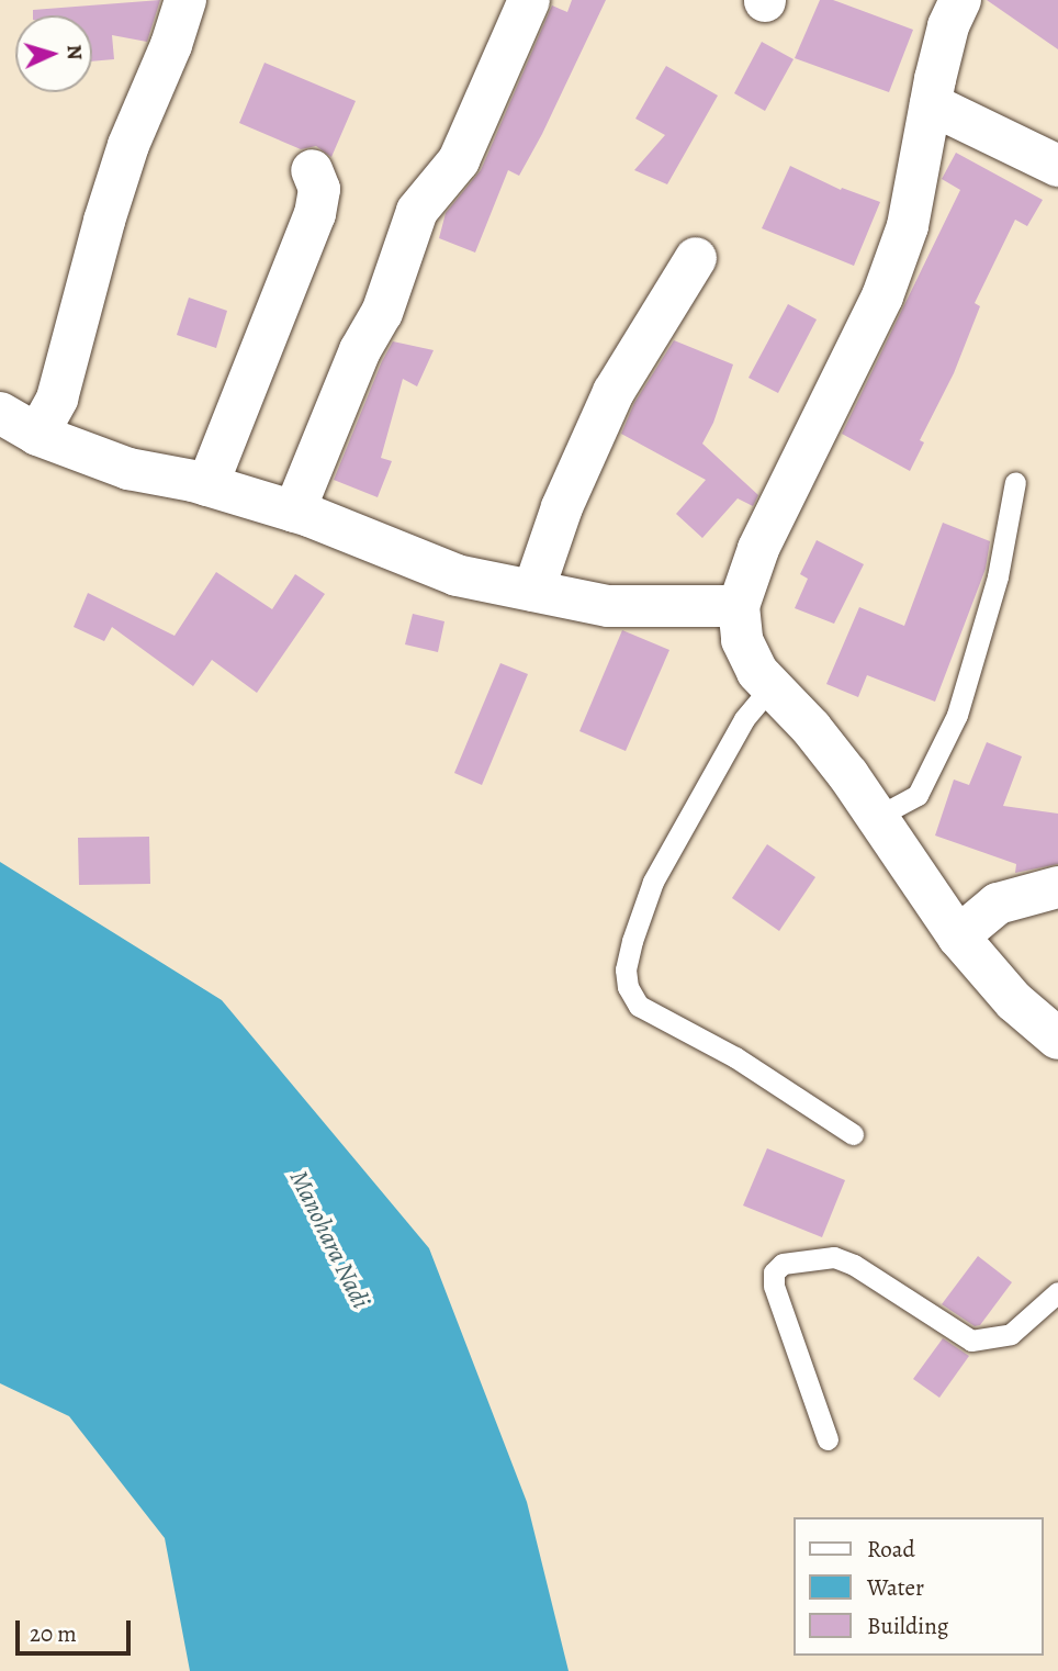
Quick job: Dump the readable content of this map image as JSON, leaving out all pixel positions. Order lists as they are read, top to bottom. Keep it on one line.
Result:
{"water":["Manohara Nadi"],"legend":["Road","Water","Building"],"scale_bar":"20 m","north":"right"}
